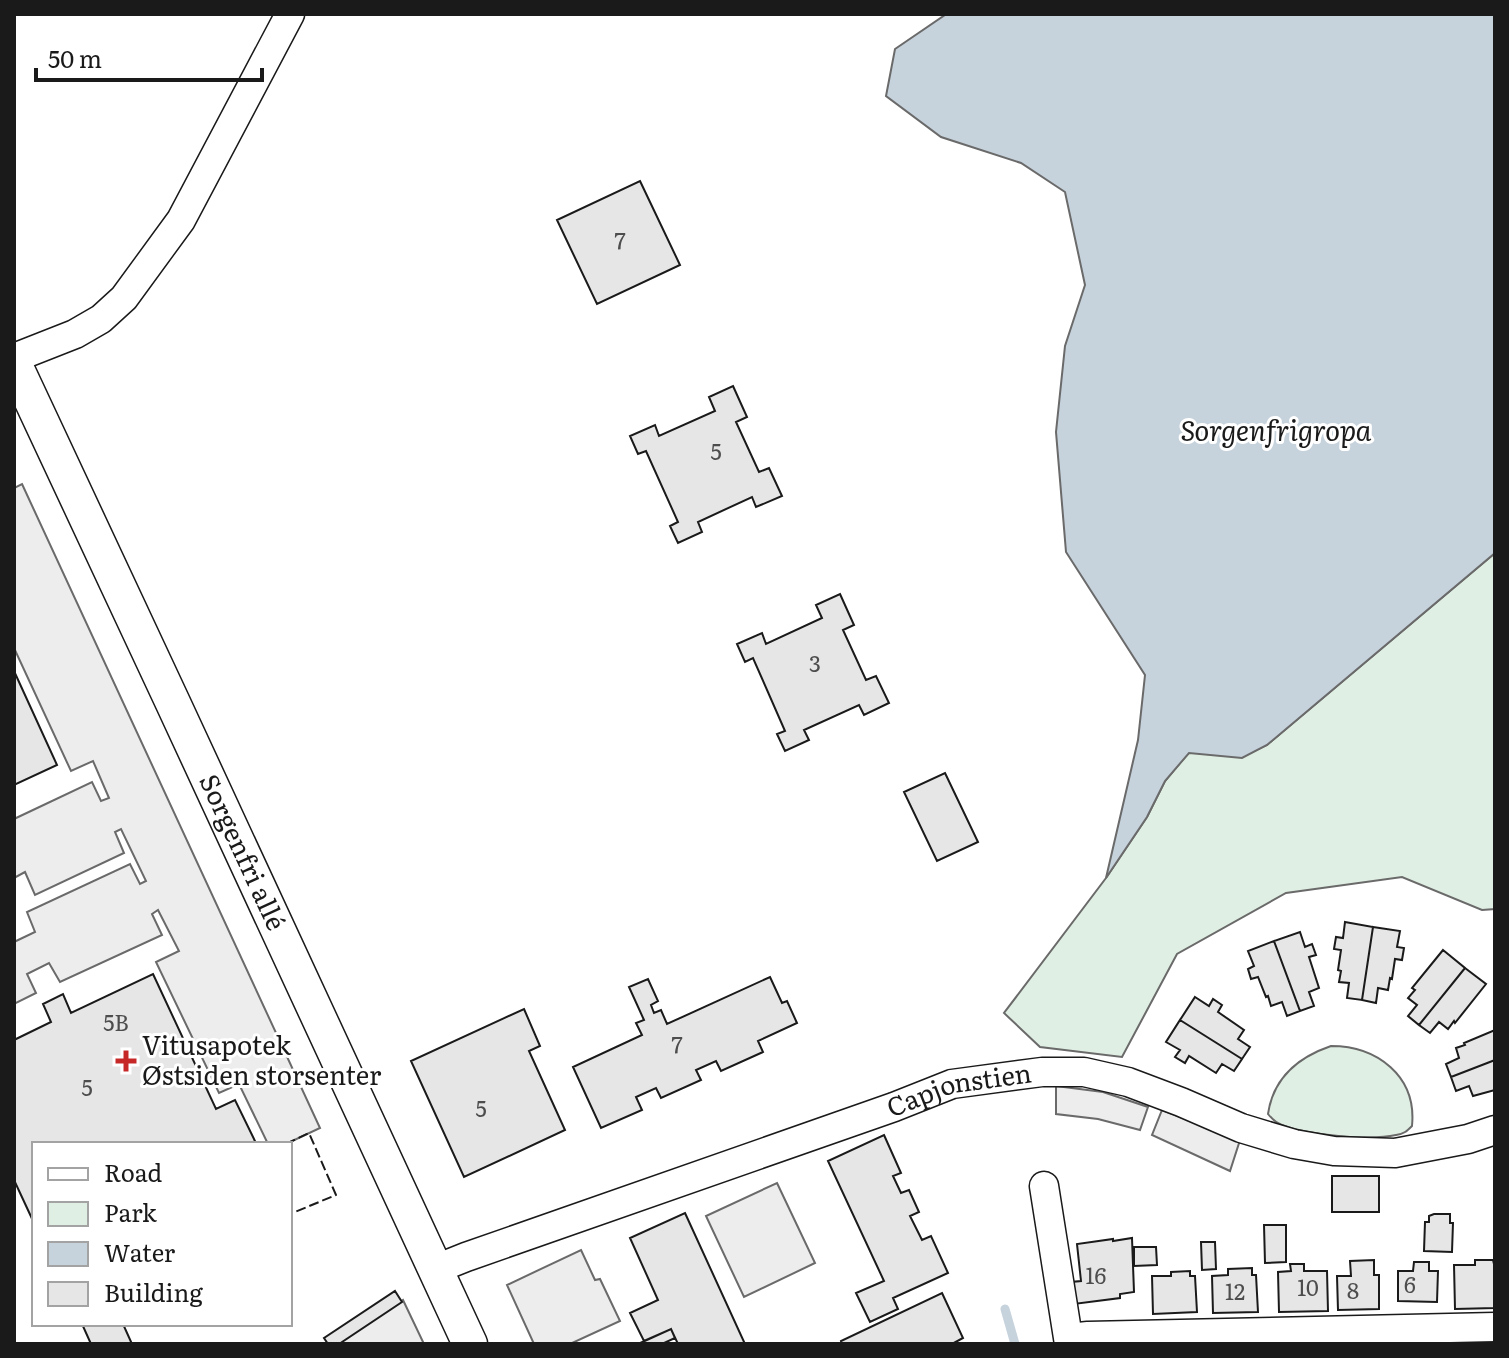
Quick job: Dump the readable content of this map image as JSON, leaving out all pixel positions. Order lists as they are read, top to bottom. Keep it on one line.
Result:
{"streets":{"street":["Sorgenfri allé","Capjonstien"]},"crossings":[["Sorgenfri allé","Capjonstien"]],"water":["Sorgenfrigropa"],"places":{"health":["Vitusapotek Østsiden storsenter"]},"house_numbers":["7","5","3","5B","7","5","5","16","6","10","8","12"],"legend":["Road","Park","Water","Building"],"scale_bar":"50 m"}
